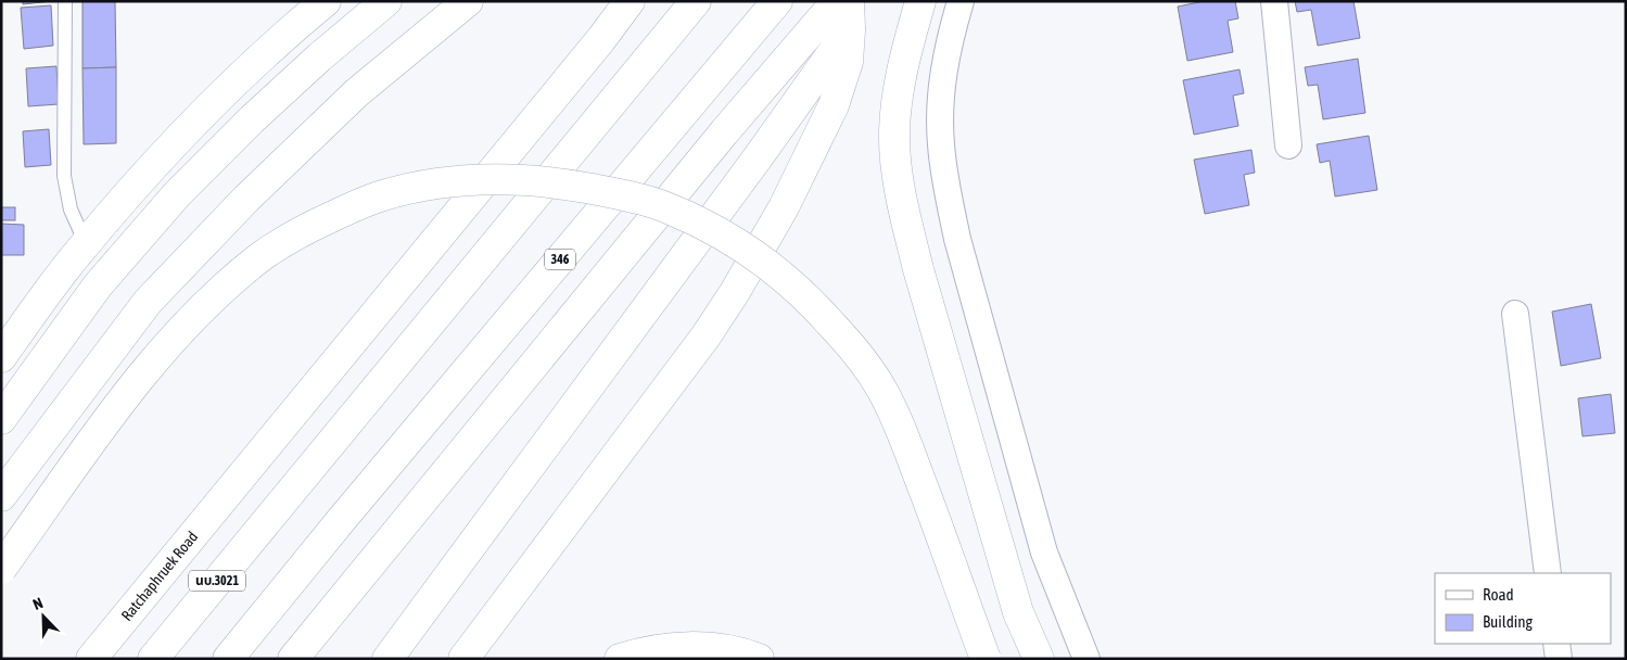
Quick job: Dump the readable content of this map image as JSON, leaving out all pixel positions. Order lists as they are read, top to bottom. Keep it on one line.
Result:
{"streets":{"main road":["346","Ratchaphruek Road","นบ.3021"]},"legend":["Road","Building"],"north":"top left"}
